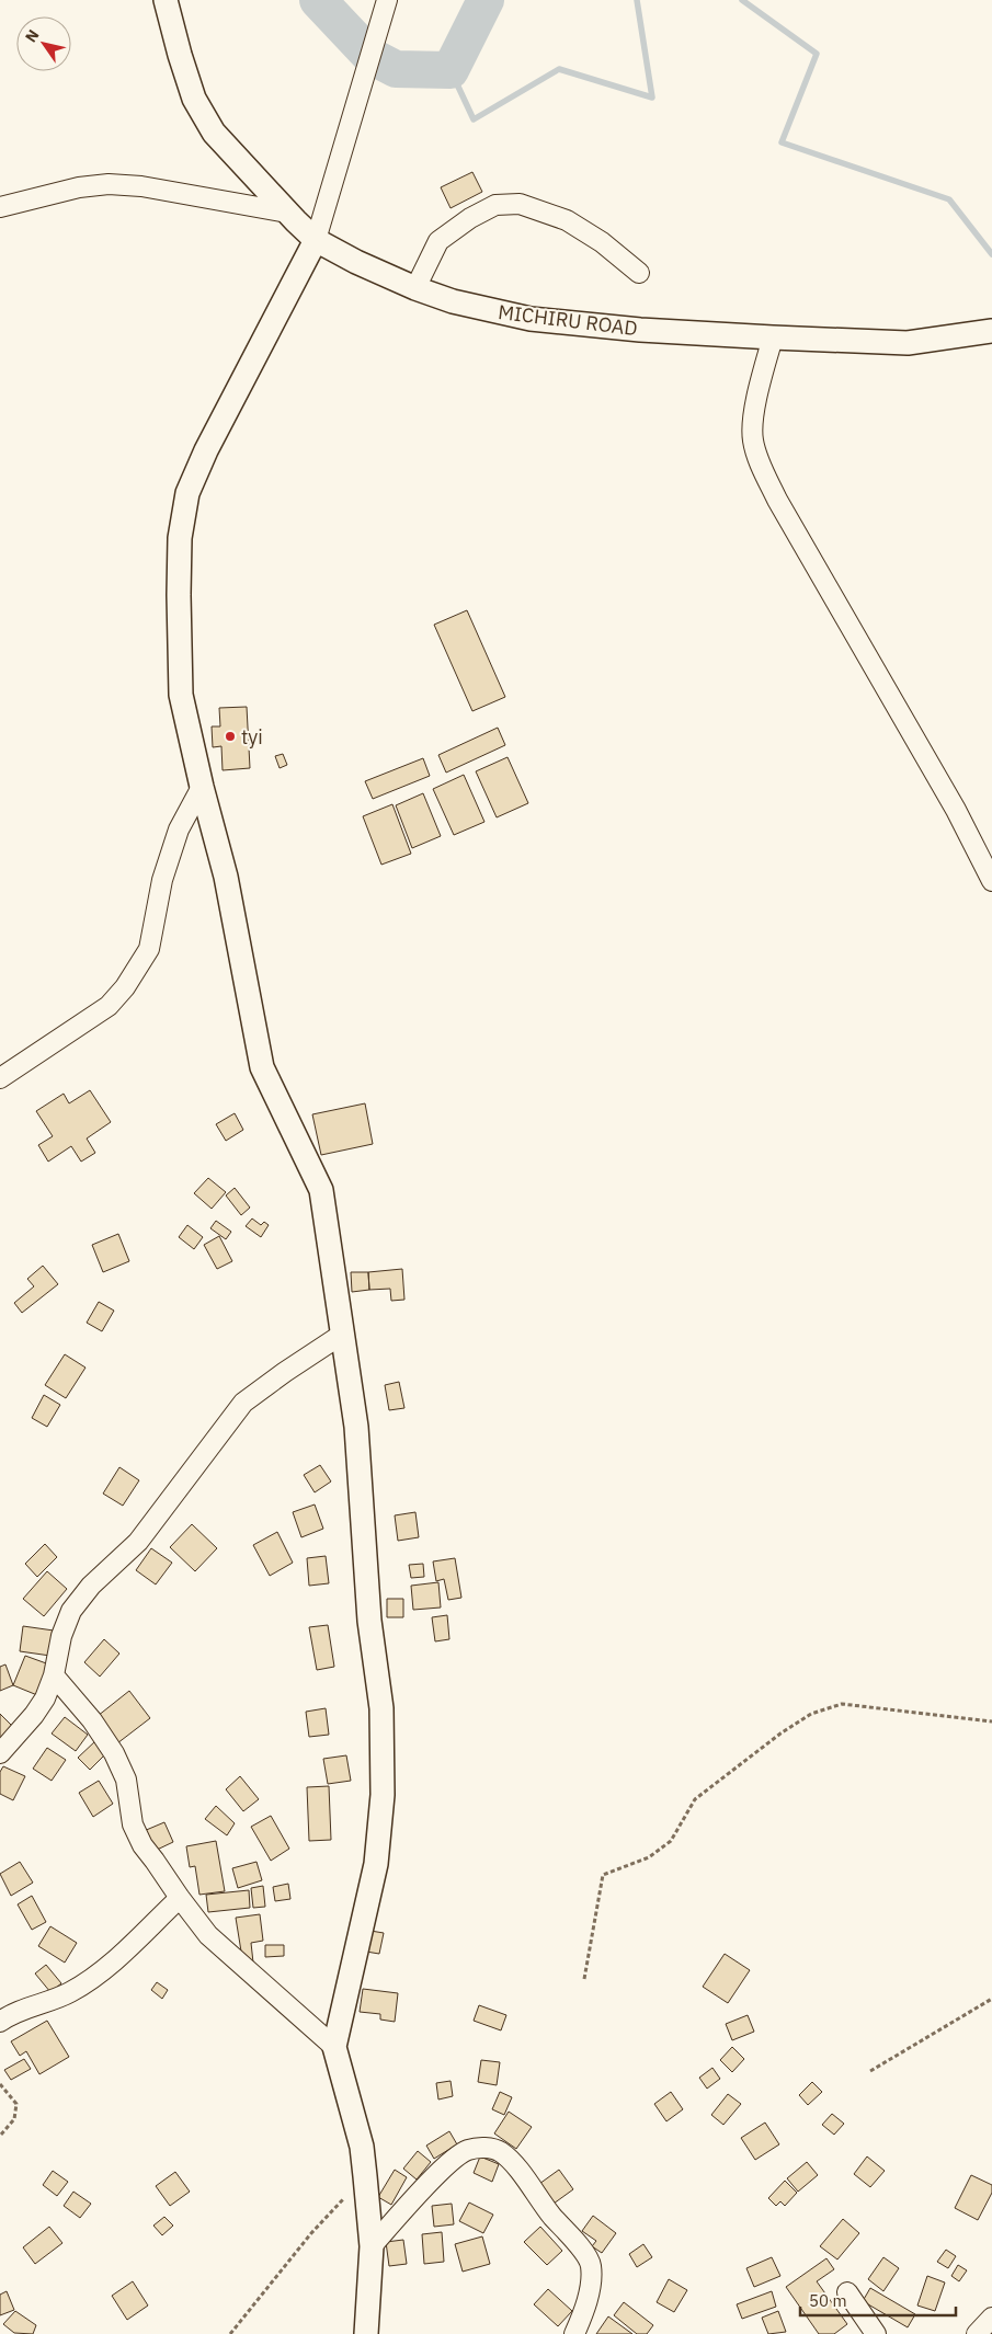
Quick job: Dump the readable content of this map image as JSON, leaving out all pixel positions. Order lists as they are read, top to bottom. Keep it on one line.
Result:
{"streets":{"street":["MICHIRU ROAD"]},"places":["tyi"],"scale_bar":"50 m","north":"top left"}
